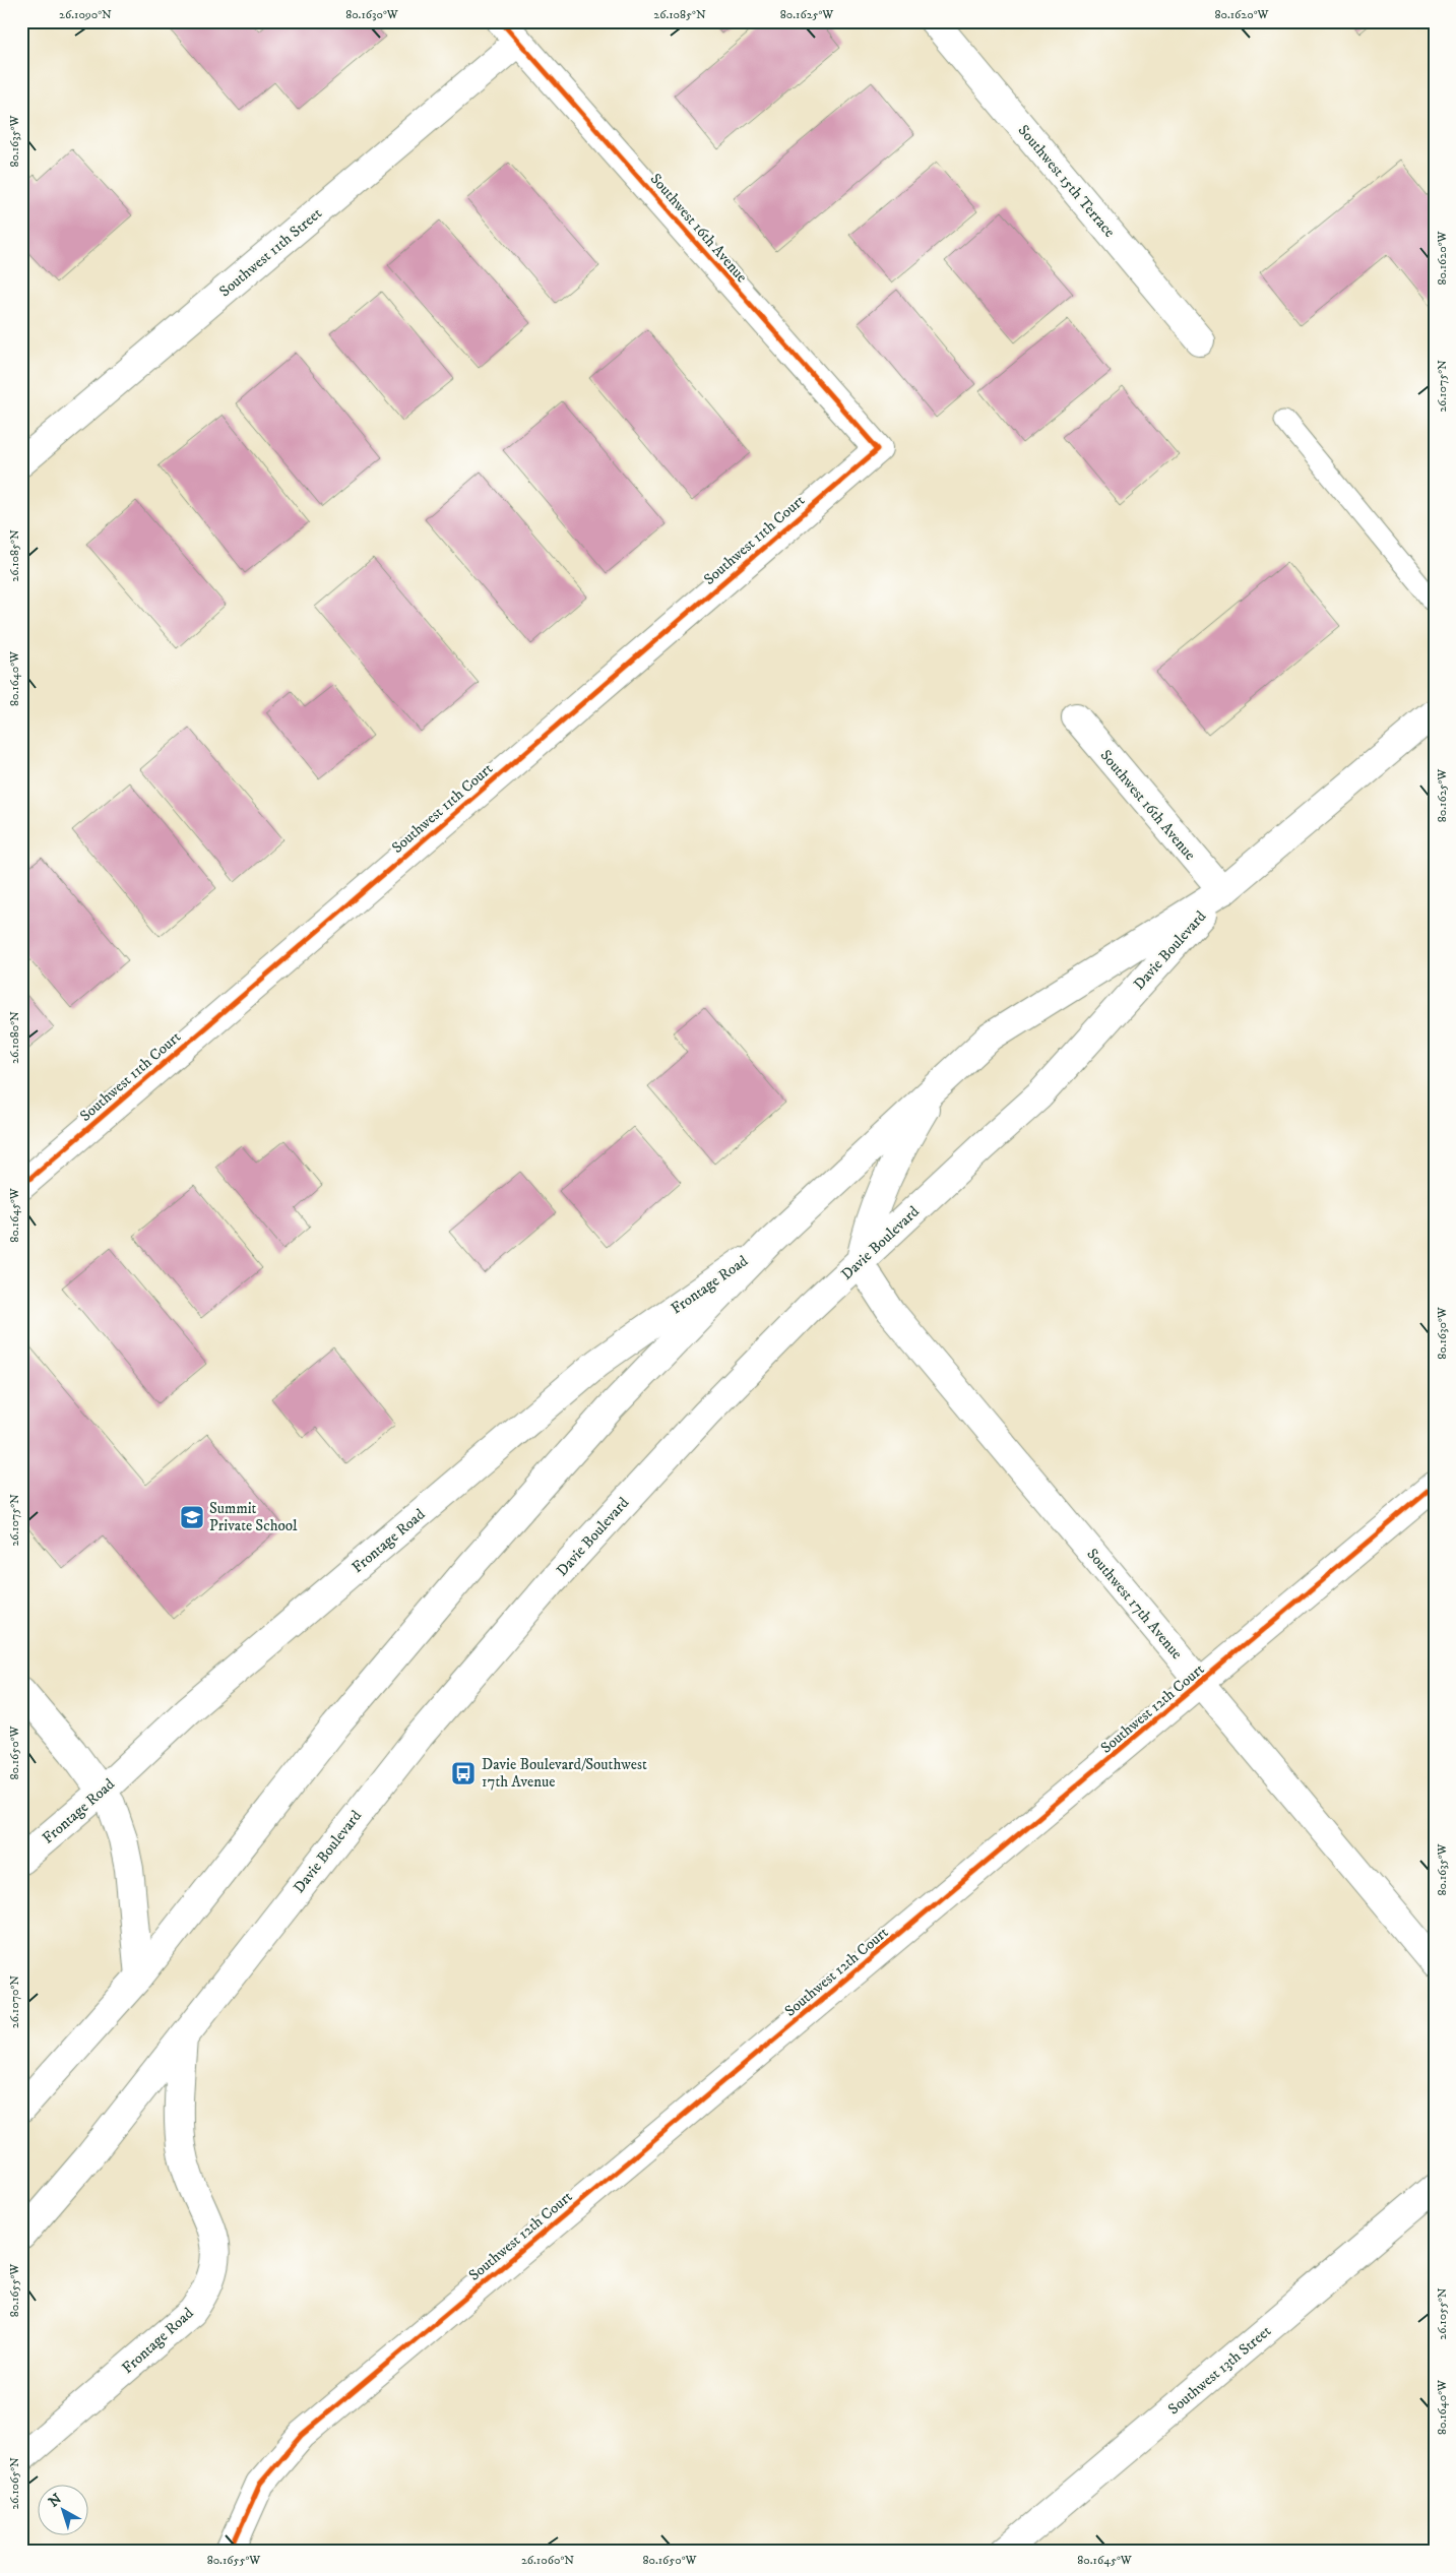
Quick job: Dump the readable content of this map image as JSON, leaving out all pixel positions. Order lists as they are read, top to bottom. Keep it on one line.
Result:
{"streets":{"street":["Southwest 15th Terrace","Southwest 16th Avenue","Southwest 11th Street","Southwest 11th Court","Davie Boulevard","Frontage Road","Southwest 17th Avenue","Southwest 12th Court","Southwest 13th Street"]},"crossings":[["Southwest 16th Avenue","Southwest 11th Street"],["Southwest 16th Avenue","Southwest 11th Court"],["Southwest 16th Avenue","Davie Boulevard"],["Davie Boulevard","Frontage Road"],["Davie Boulevard","Southwest 17th Avenue"],["Southwest 17th Avenue","Southwest 12th Court"]],"places":{"school or university":["Summit Private School"],"bus stop":["Davie Boulevard/Southwest 17th Avenue"]},"north":"top left","coordinates":["26.1090°N","80.1630°W","26.1085°N","80.1625°W","80.1620°W","80.1635°W","26.1075°N","80.1640°W","26.1080°N","80.1645°W","80.1650°W","26.1070°N","80.1655°W","26.1055°N","26.1065°N","26.1060°N"]}
